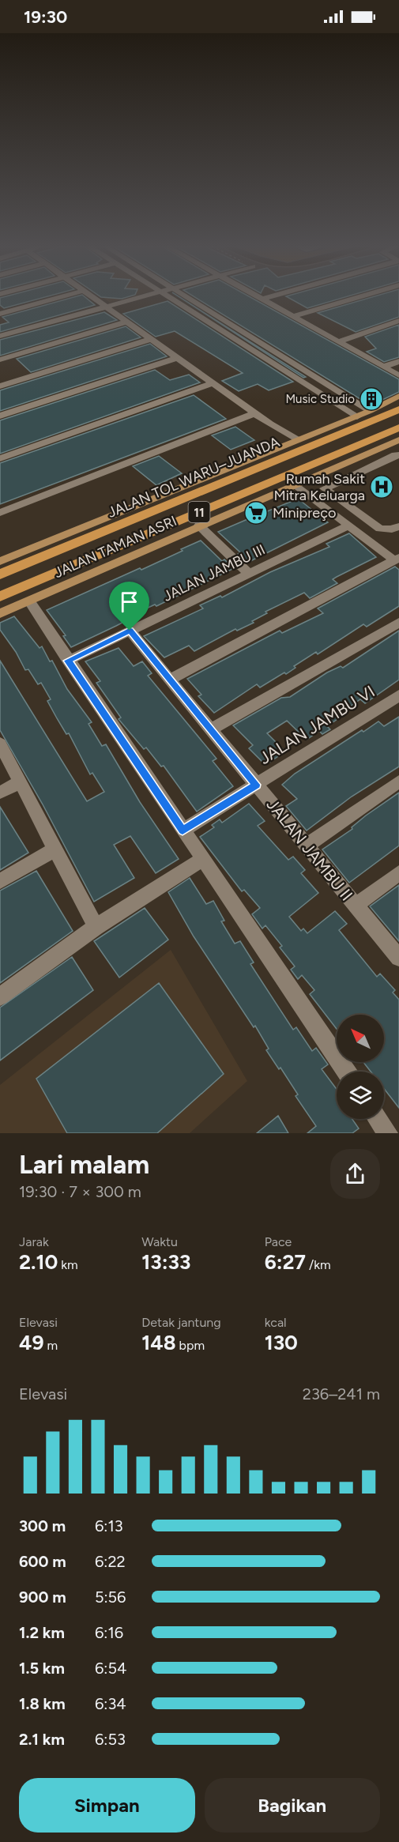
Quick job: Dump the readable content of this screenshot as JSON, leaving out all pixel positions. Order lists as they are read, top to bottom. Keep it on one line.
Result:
{"streets":{"highway":["JALAN TOL WARU–JUANDA","11"],"main road":["JALAN TAMAN ASRI"],"street":["JALAN JAMBU III","JALAN JAMBU VI","JALAN JAMBU II"]},"crossings":[["JALAN JAMBU III","JALAN JAMBU II"],["JALAN JAMBU VI","JALAN JAMBU II"]],"places":{"building":["Music Studio"],"hospital":["Rumah Sakit Mitra Keluarga"],"supermarket":["Minipreço"]},"north":"top left","page":{"status":"19:30","heading":["Lari malam","19:30 · 7 × 300 m"],"stats":[["Jarak","2.10 km"],["Waktu","13:33"],["Pace","6:27 /km"],["Elevasi","49 m"],["Detak jantung","148 bpm"],["kcal","130"]],"chart":["Elevasi","236–241 m"],"list":[{"name":"300 m","note":"6:13"},{"name":"600 m","note":"6:22"},{"name":"900 m","note":"5:56"},{"name":"1.2 km","note":"6:16"},{"name":"1.5 km","note":"6:54"},{"name":"1.8 km","note":"6:34"},{"name":"2.1 km","note":"6:53"}],"buttons":["Simpan","Bagikan"]}}
